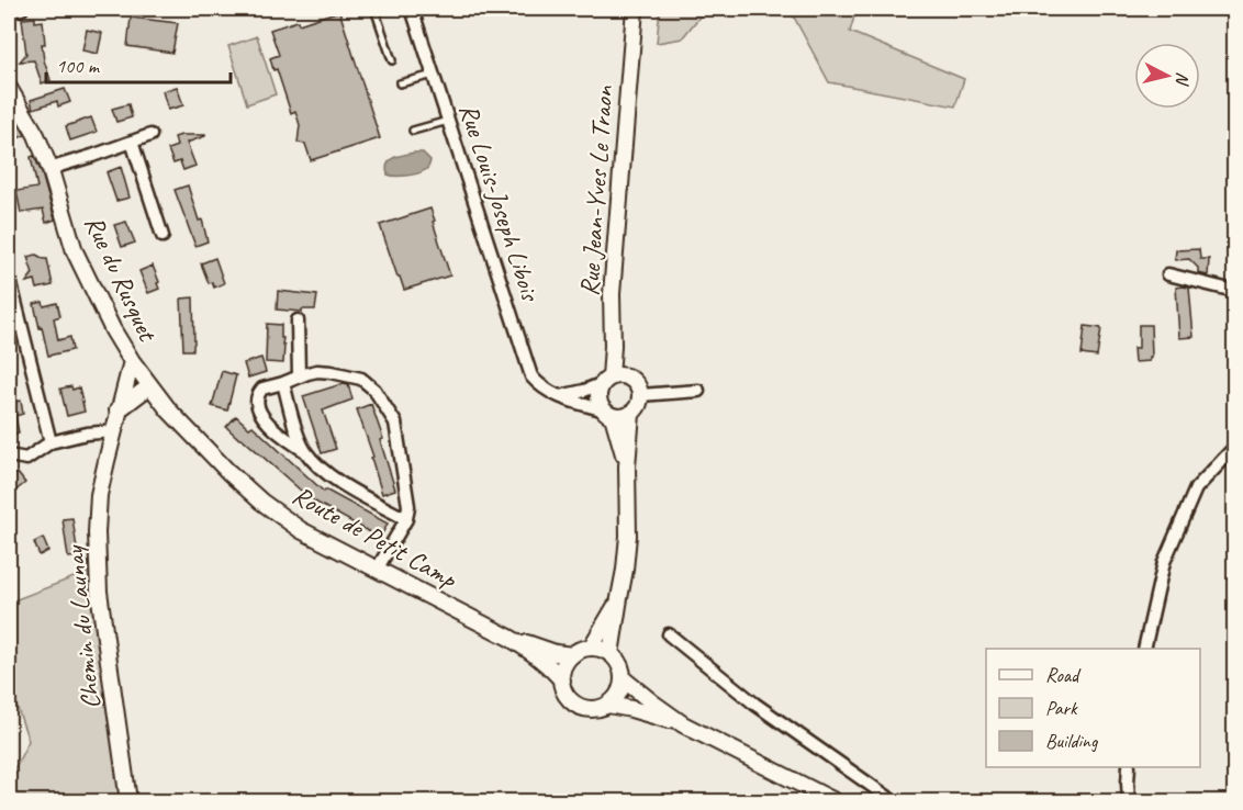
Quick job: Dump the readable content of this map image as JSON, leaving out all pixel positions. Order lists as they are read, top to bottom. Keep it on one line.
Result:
{"streets":{"main road":["Rue Jean-Yves Le Traon","Rue du Rusquet","Route de Petit Camp","Chemin du Launay"],"street":["Rue Louis-Joseph Libois"]},"crossings":[["Rue Jean-Yves Le Traon","Rue Louis-Joseph Libois"],["Rue du Rusquet","Route de Petit Camp"],["Rue du Rusquet","Chemin du Launay"]],"legend":["Road","Park","Building"],"scale_bar":"100 m","north":"right"}
